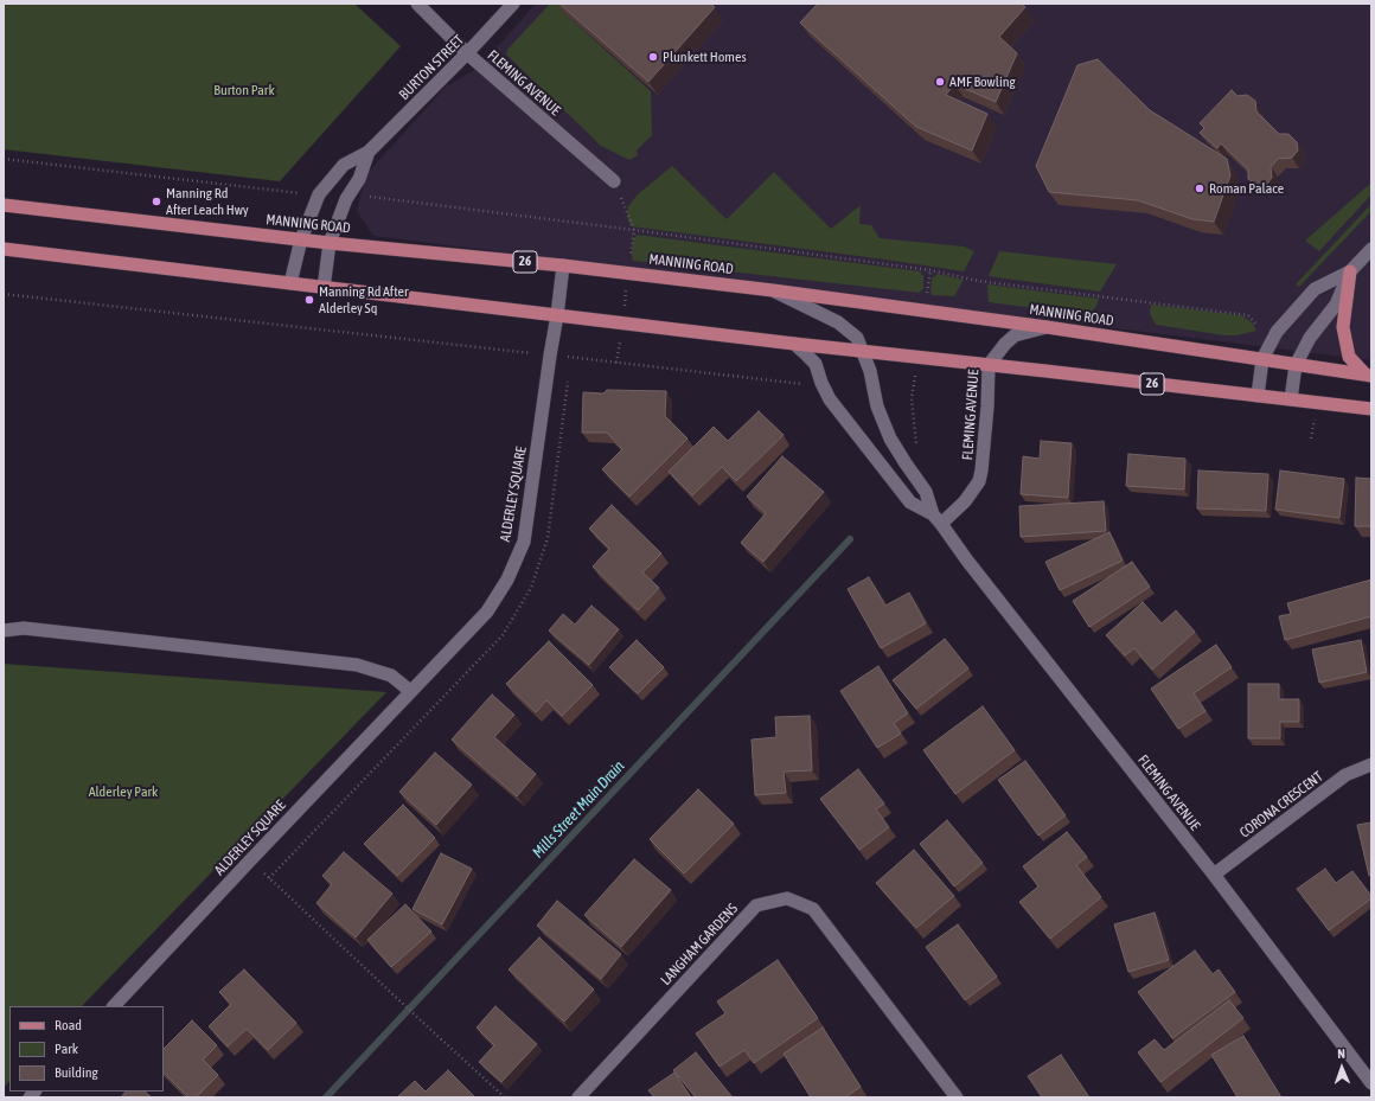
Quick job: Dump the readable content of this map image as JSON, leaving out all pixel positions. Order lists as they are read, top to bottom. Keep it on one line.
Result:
{"streets":{"main road":["MANNING ROAD","26"],"street":["BURTON STREET","FLEMING AVENUE","ALDERLEY SQUARE","CORONA CRESCENT","LANGHAM GARDENS"]},"crossings":[["BURTON STREET","FLEMING AVENUE"],["BURTON STREET","MANNING ROAD"],["BURTON STREET","26"],["FLEMING AVENUE","MANNING ROAD"],["FLEMING AVENUE","26"],["FLEMING AVENUE","CORONA CRESCENT"],["MANNING ROAD","ALDERLEY SQUARE"],["26","ALDERLEY SQUARE"]],"water":["Mills Street Main Drain"],"parks":["Burton Park","Alderley Park"],"places":["Plunkett Homes","AMF Bowling","Roman Palace","Manning Rd After Leach Hwy","Manning Rd After Alderley Sq"],"legend":["Road","Park","Building"],"north":"top"}
